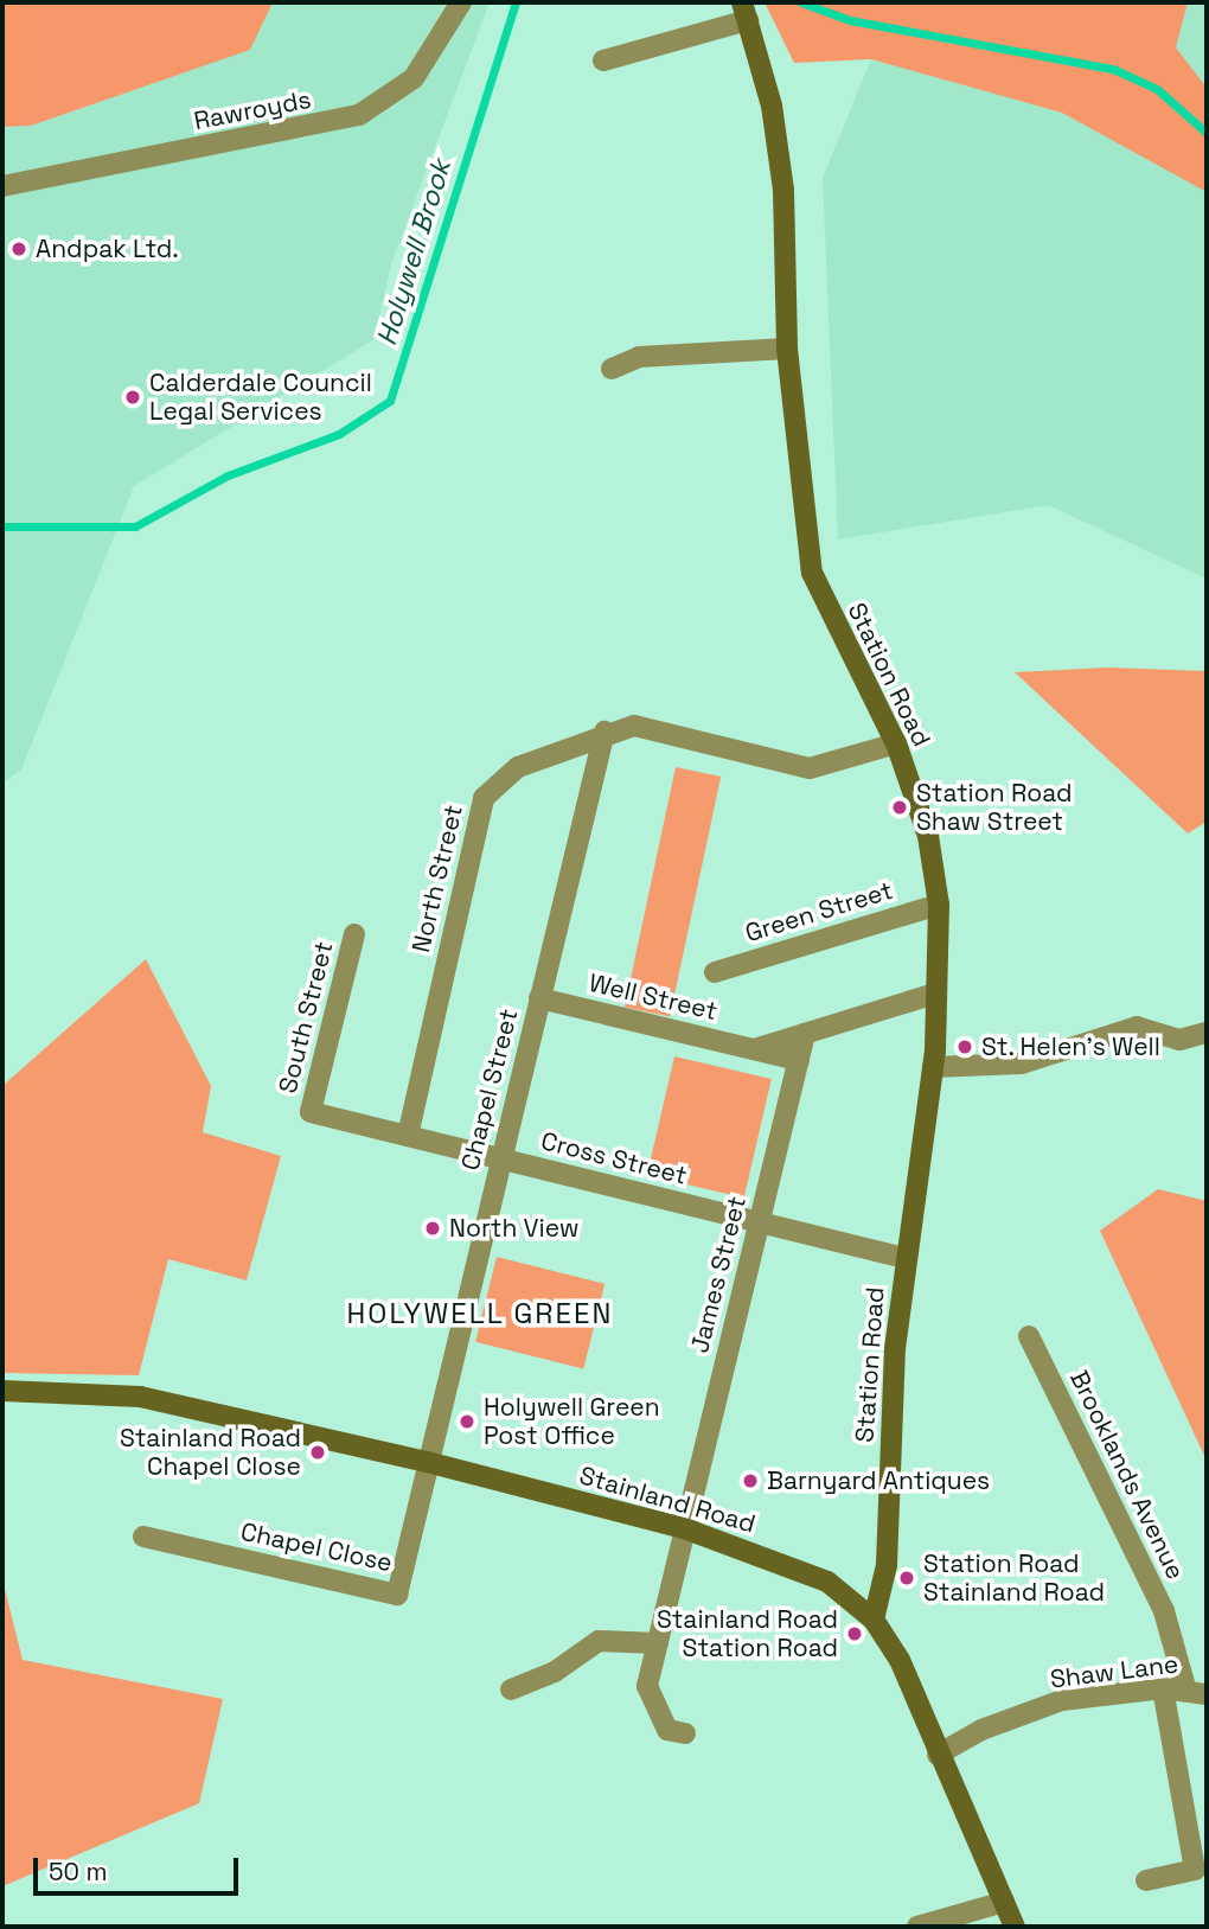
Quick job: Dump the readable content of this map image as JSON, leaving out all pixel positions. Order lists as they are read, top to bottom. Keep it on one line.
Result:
{"streets":{"street":["Rawroyds","Station Road","North Street","Green Street","Well Street","South Street","Chapel Street","Cross Street","James Street","Brooklands Avenue","Stainland Road","Chapel Close","Shaw Lane"]},"crossings":[["Station Road","North Street"],["Station Road","Green Street"],["Station Road","Cross Street"],["Station Road","Stainland Road"],["North Street","Chapel Street"],["North Street","Cross Street"],["Well Street","Chapel Street"],["Well Street","James Street"],["South Street","Cross Street"],["Chapel Street","Cross Street"],["Chapel Street","Stainland Road"],["Chapel Street","Chapel Close"],["Cross Street","James Street"],["James Street","Stainland Road"],["Brooklands Avenue","Shaw Lane"],["Stainland Road","Chapel Close"],["Stainland Road","Shaw Lane"]],"districts":["HOLYWELL GREEN"],"water":["Holywell Brook"],"places":["Andpak Ltd.","Calderdale Council Legal Services","Station Road Shaw Street","St. Helen's Well","North View","Holywell Green Post Office","Stainland Road Chapel Close","Barnyard Antiques","Station Road Stainland Road","Stainland Road Station Road"],"scale_bar":"50 m"}
